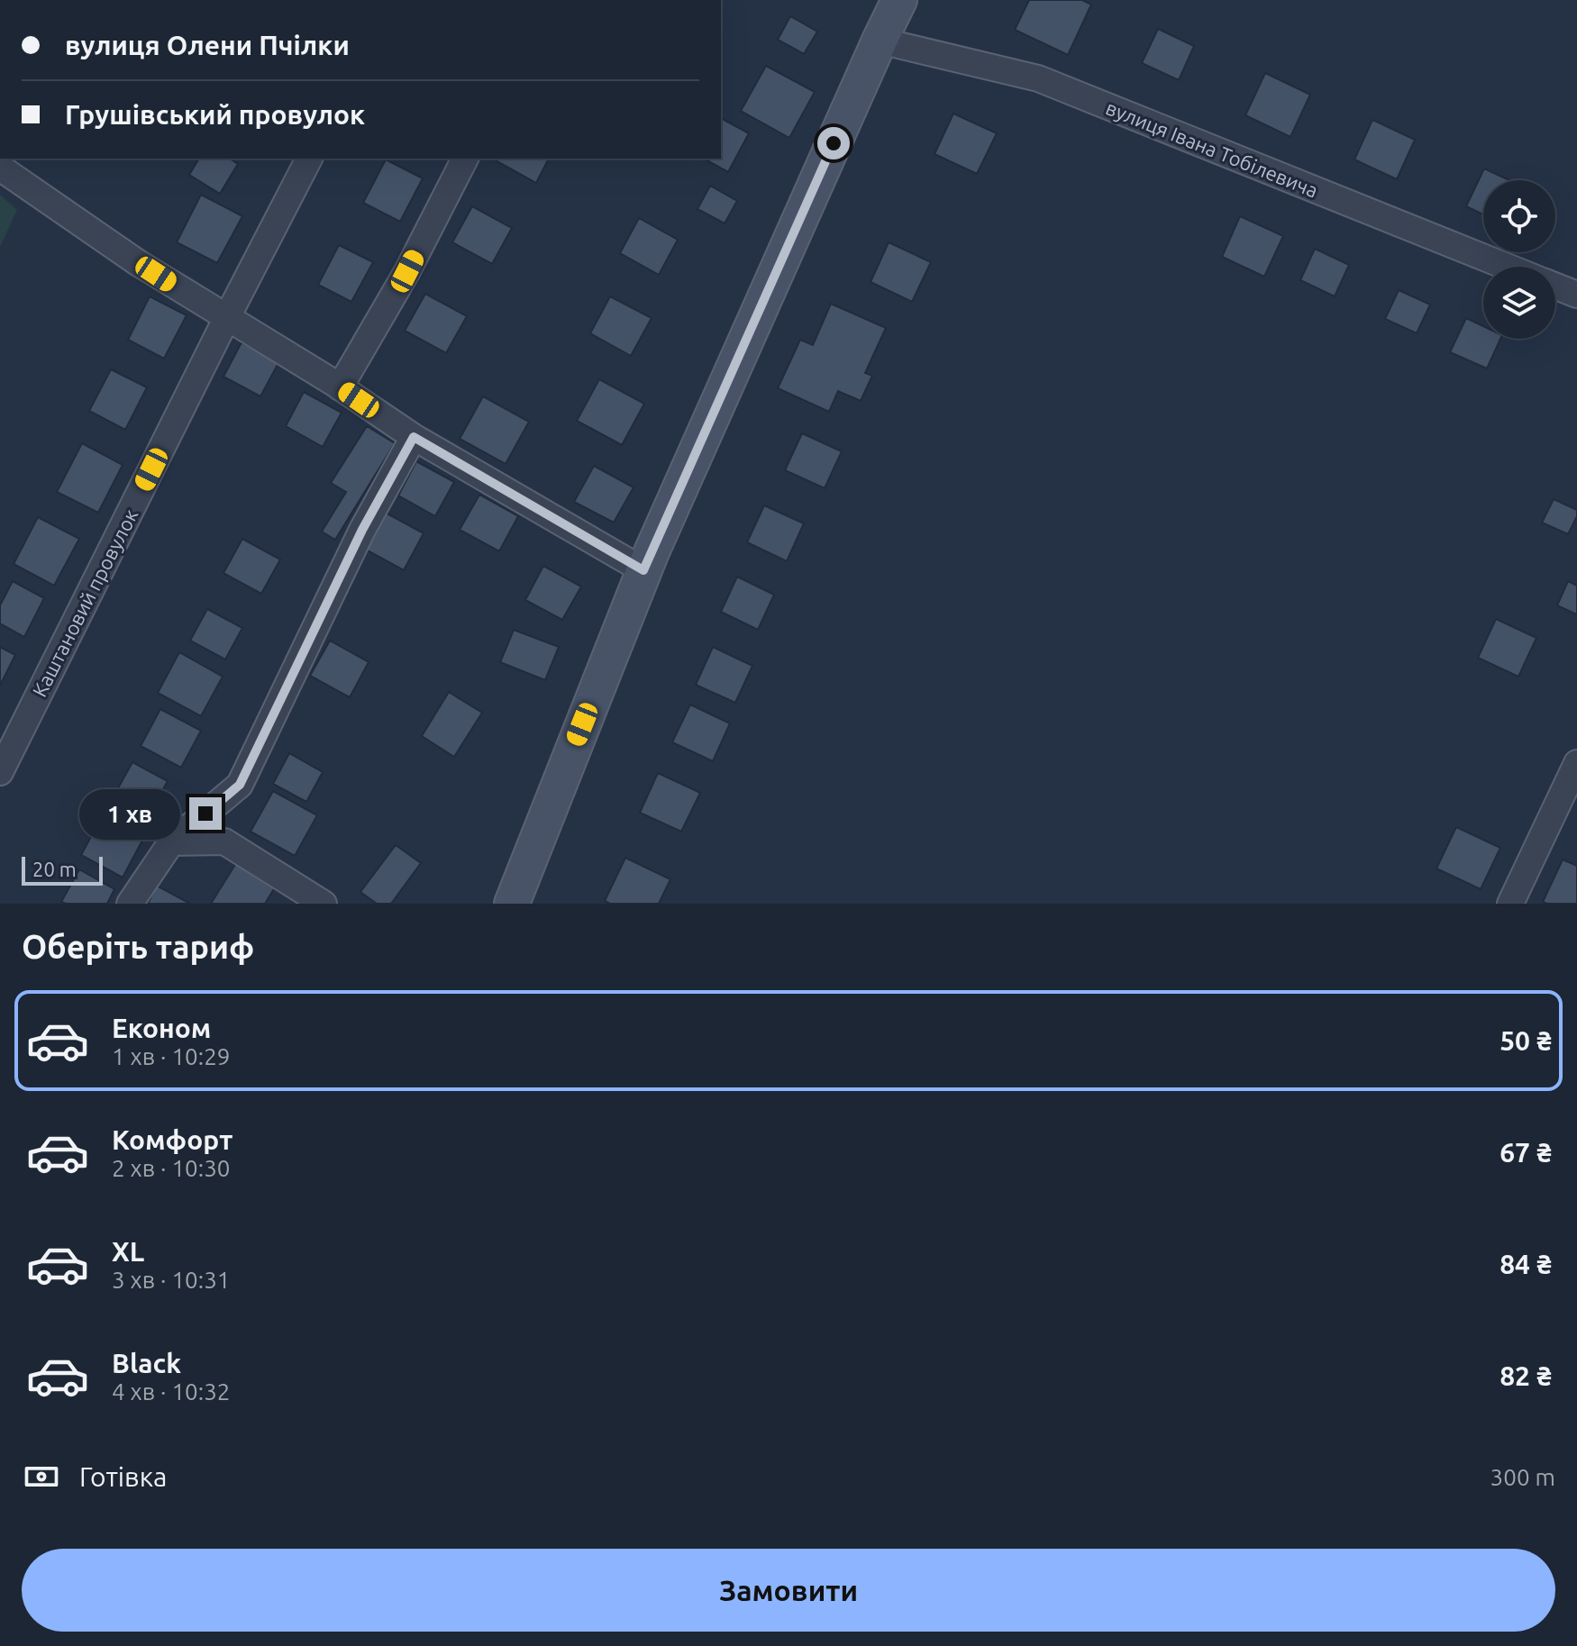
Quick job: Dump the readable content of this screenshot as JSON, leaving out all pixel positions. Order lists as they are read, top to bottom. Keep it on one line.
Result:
{"streets":{"street":["вулиця Івана Тобілевича","Каштановий провулок"]},"scale_bar":"20 m","page":{"banner":["вулиця Олени Пчілки","Грушівський провулок"],"bubble":"1 хв","scale":"20 m","heading":"Оберіть тариф","list":[{"name":"Економ","note":"1 хв · 10:29","value":"50 ₴"},{"name":"Комфорт","note":"2 хв · 10:30","value":"67 ₴"},{"name":"XL","note":"3 хв · 10:31","value":"84 ₴"},{"name":"Black","note":"4 хв · 10:32","value":"82 ₴"}],"pay":["Готівка","300 m"],"buttons":"Замовити"}}
